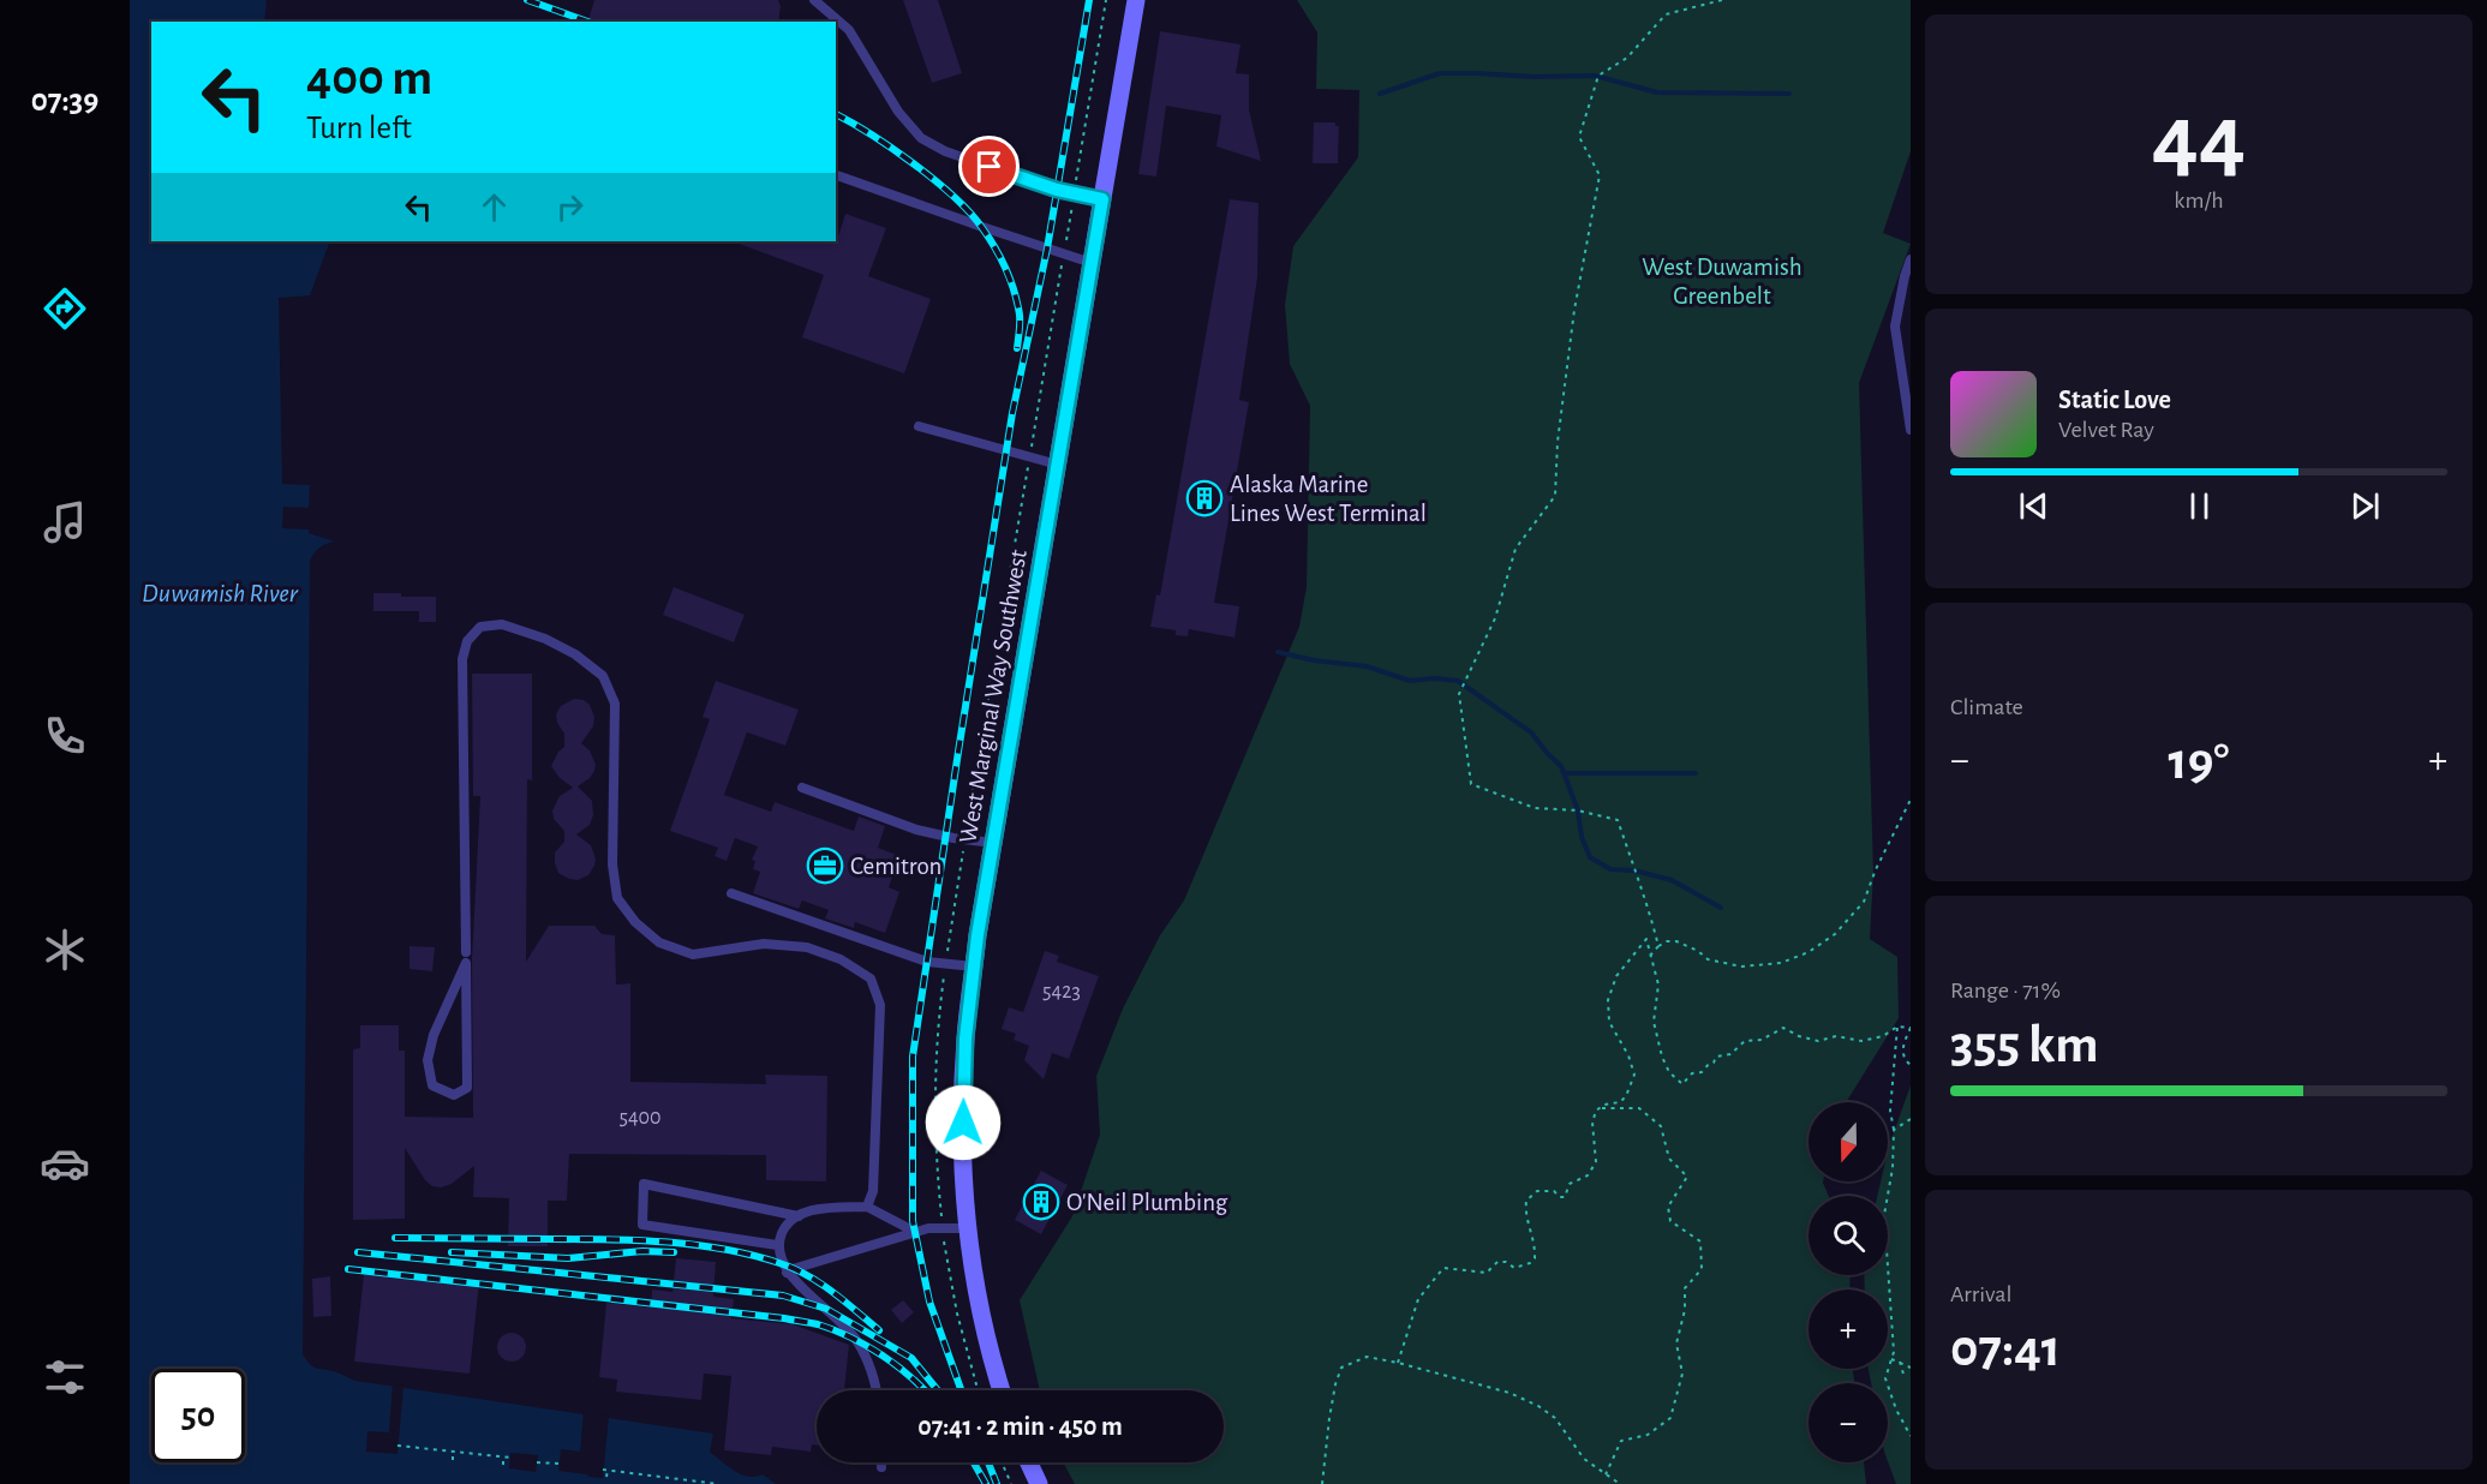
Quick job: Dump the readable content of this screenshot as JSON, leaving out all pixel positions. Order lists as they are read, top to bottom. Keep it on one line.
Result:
{"streets":{"main road":["West Marginal Way Southwest"]},"water":["Duwamish River"],"parks":["West Duwamish Greenbelt"],"places":{"building":["Alaska Marine Lines West Terminal","O'Neil Plumbing"],"office":["Cemitron"]},"house_numbers":["5423","5400"],"north":"bottom","page":{"tabs":"07:39","tile":[["44","km/h"],"Climate",["Range · 71%","355 km"],["Arrival","07:41"]],"turn":["400 m","Turn left"],"song":["Static Love","Velvet Ray"],"heat":["−","19°","+"],"map_buttons":["+","−"],"limit":"50","trip":"07:41 · 2 min · 450 m"}}
